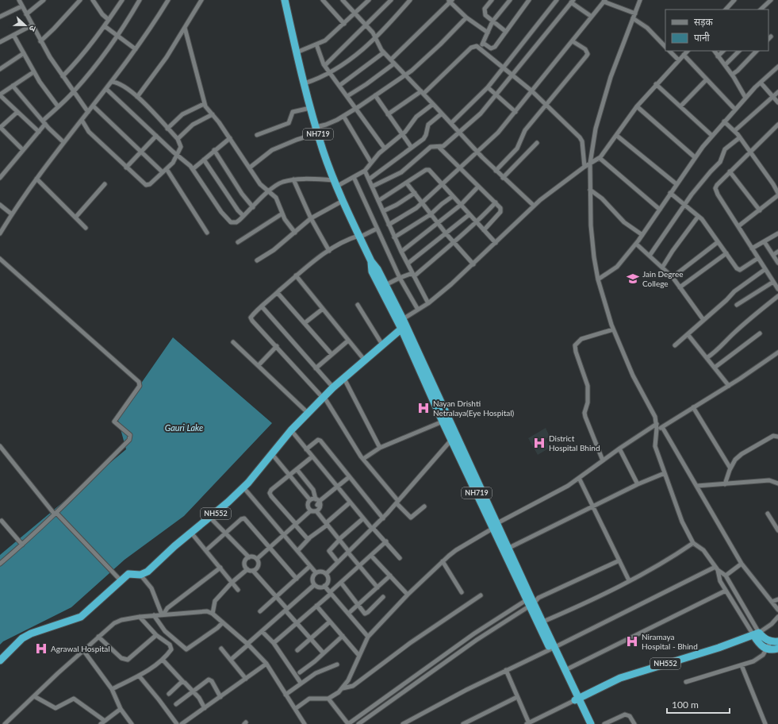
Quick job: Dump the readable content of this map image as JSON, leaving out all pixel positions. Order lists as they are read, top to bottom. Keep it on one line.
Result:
{"streets":{"highway":["NH719","NH552"]},"crossings":[["NH719","NH552"]],"water":["Gauri Lake"],"places":{"school or university":["Jain Degree College"],"hospital":["Nayan Drishti Netralaya(Eye Hospital)","District Hospital Bhind","Niramaya Hospital - Bhind","Agrawal Hospital"]},"legend":["सड़क","पानी"],"scale_bar":"100 m","north":"right"}
